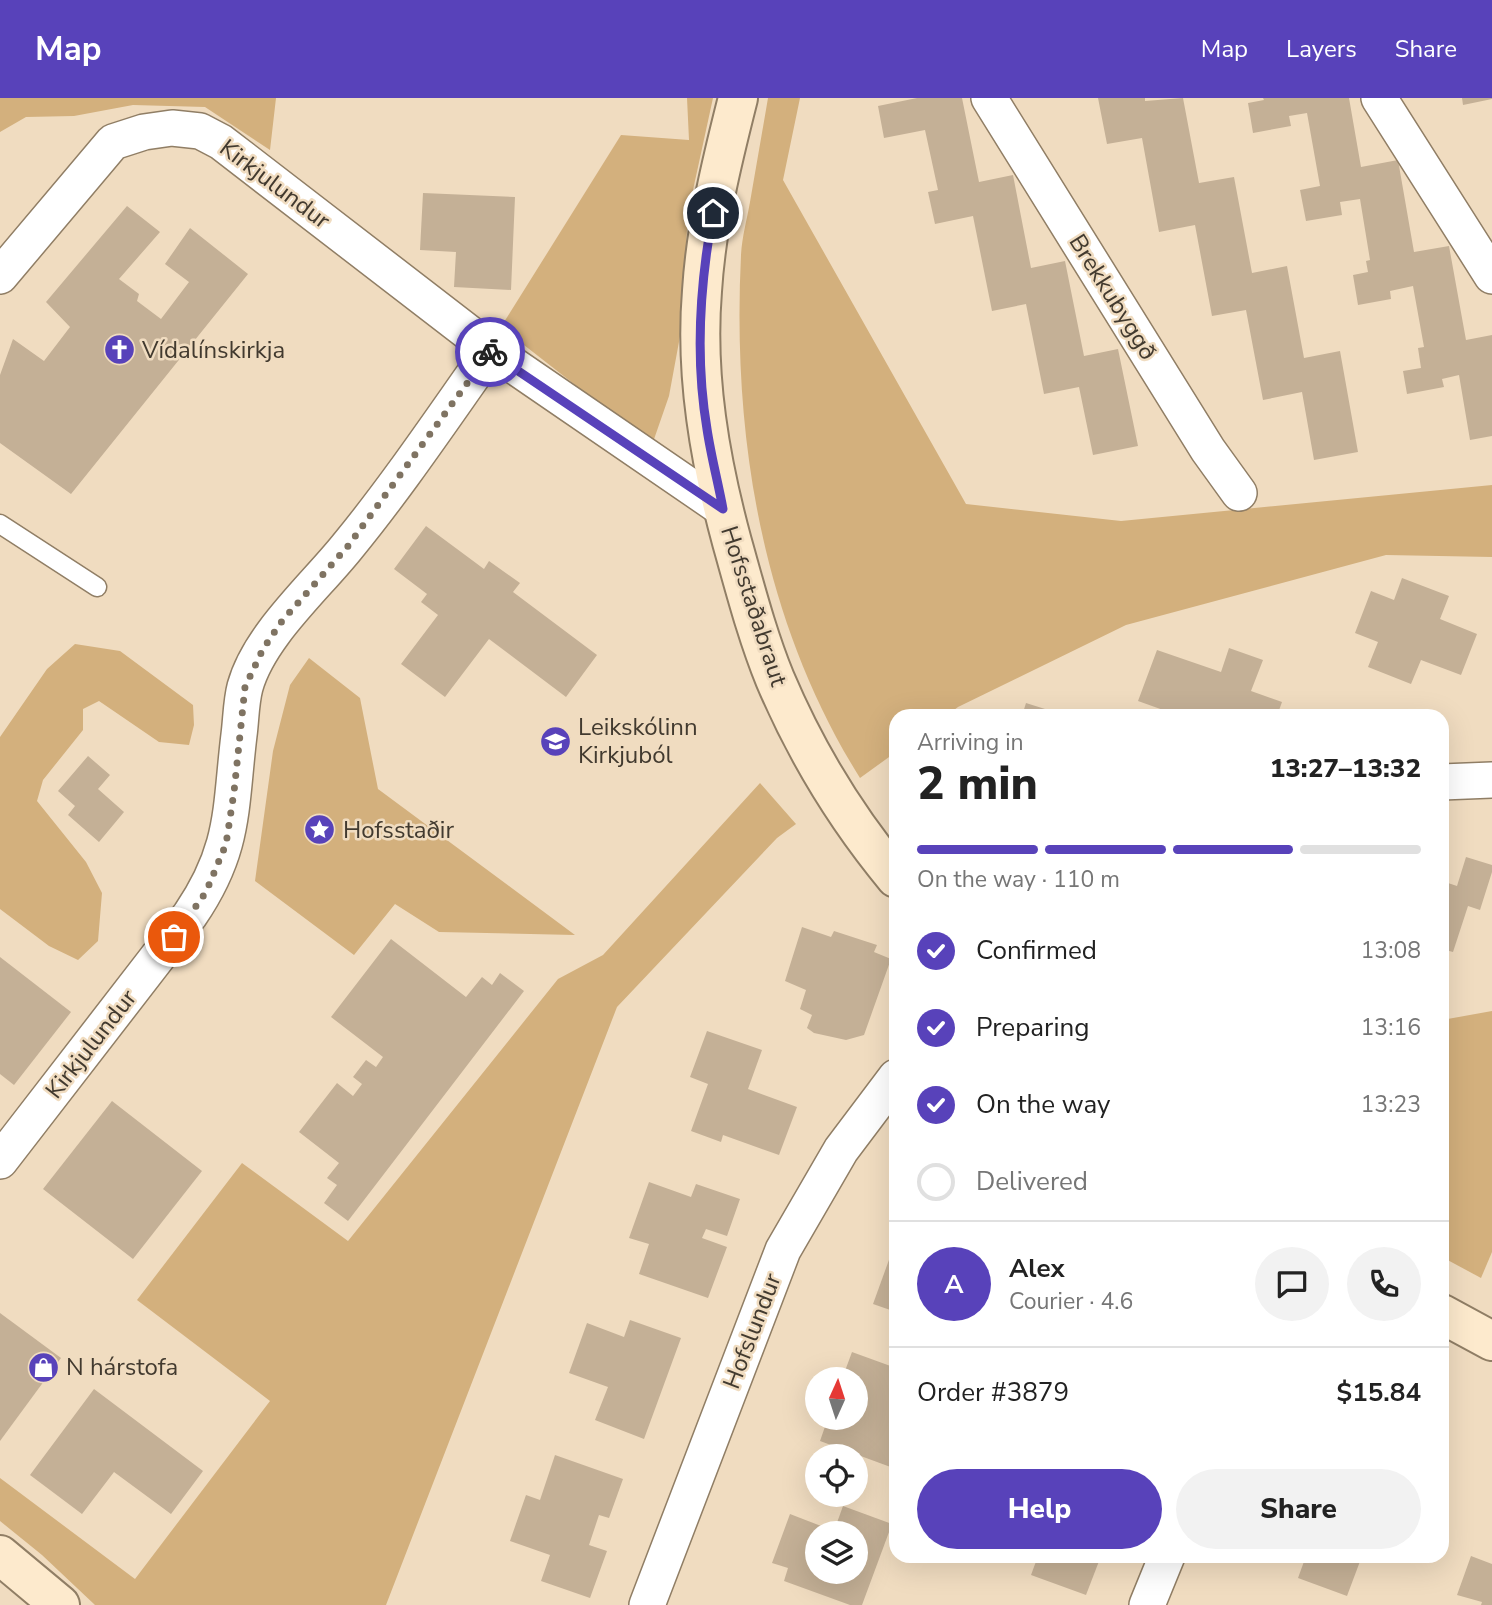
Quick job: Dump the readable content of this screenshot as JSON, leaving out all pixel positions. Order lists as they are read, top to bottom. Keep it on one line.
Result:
{"streets":{"street":["Kirkjulundur","Brekkubyggð","Hofsstaðabraut","Hofslundur"]},"crossings":[["Kirkjulundur","Hofsstaðabraut"]],"places":{"church":["Vídalínskirkja"],"school or university":["Leikskólinn Kirkjuból"],"place":["Hofsstaðir"],"shop":["N hárstofa"]},"north":"top","page":{"header":"Map","nav":["Map","Layers","Share"],"heading":["2 min","Arriving in","13:27–13:32"],"panel":["Alex","Courier · 4.6","Order #3879","$15.84"],"bar":"On the way · 110 m","list":[["Confirmed","13:08"],["Preparing","13:16"],["On the way","13:23"],"Delivered"],"round":"A","buttons":["Help","Share"]}}
